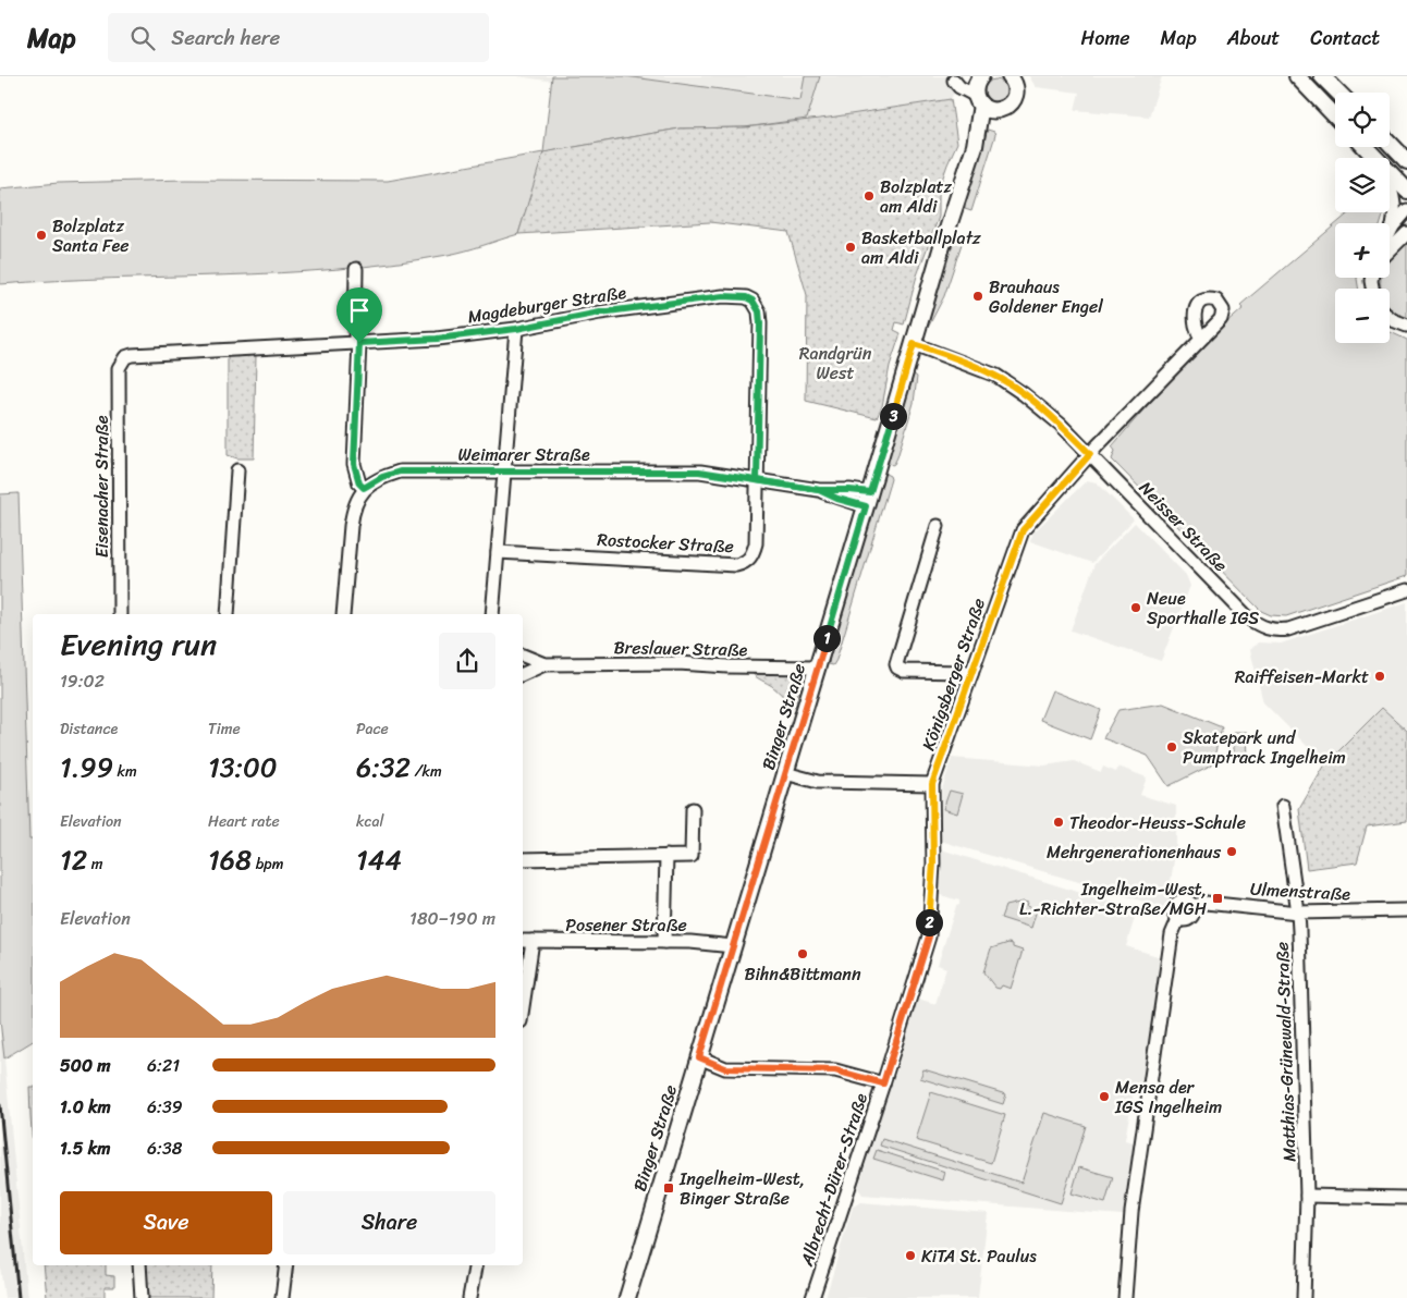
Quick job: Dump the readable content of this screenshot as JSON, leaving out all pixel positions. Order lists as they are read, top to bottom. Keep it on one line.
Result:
{"streets":{"main road":["Binger Straße"],"street":["Magdeburger Straße","Weimarer Straße","Eisenacher Straße","Neisser Straße","Rostocker Straße","Breslauer Straße","Königsberger Straße","Ulmenstraße","Posener Straße","Matthias-Grünewald-Straße","Albrecht-Dürer-Straße"]},"crossings":[["Magdeburger Straße","Weimarer Straße"],["Magdeburger Straße","Eisenacher Straße"],["Magdeburger Straße","Rostocker Straße"],["Weimarer Straße","Rostocker Straße"],["Weimarer Straße","Binger Straße"],["Neisser Straße","Königsberger Straße"],["Neisser Straße","Binger Straße"],["Breslauer Straße","Binger Straße"],["Königsberger Straße","Albrecht-Dürer-Straße"],["Binger Straße","Posener Straße"],["Ulmenstraße","Matthias-Grünewald-Straße"]],"parks":["Randgrün West"],"places":{"other":["Bolzplatz am Aldi","Bolzplatz Santa Fee","Basketballplatz am Aldi","Brauhaus Goldener Engel","Neue Sporthalle IGS","Raiffeisen-Markt","Skatepark und Pumptrack Ingelheim","Theodor-Heuss-Schule","Mehrgenerationenhaus","Bihn&Bittmann","Mensa der IGS Ingelheim","KiTA St. Paulus"],"transit":["Ingelheim-West, L.-Richter-Straße/MGH","Ingelheim-West, Binger Straße"]},"page":{"header":"Map","search":"Search here","nav":["Home","Map","About","Contact"],"map_buttons":["+","−"],"pins":["3","1","2"],"heading":["Evening run","19:02"],"stats":[["Distance","1.99 km"],["Time","13:00"],["Pace","6:32 /km"],["Elevation","12 m"],["Heart rate","168 bpm"],["kcal","144"]],"chart":["Elevation","180–190 m"],"list":[{"name":"500 m","note":"6:21"},{"name":"1.0 km","note":"6:39"},{"name":"1.5 km","note":"6:38"}],"buttons":["Save","Share"]}}
